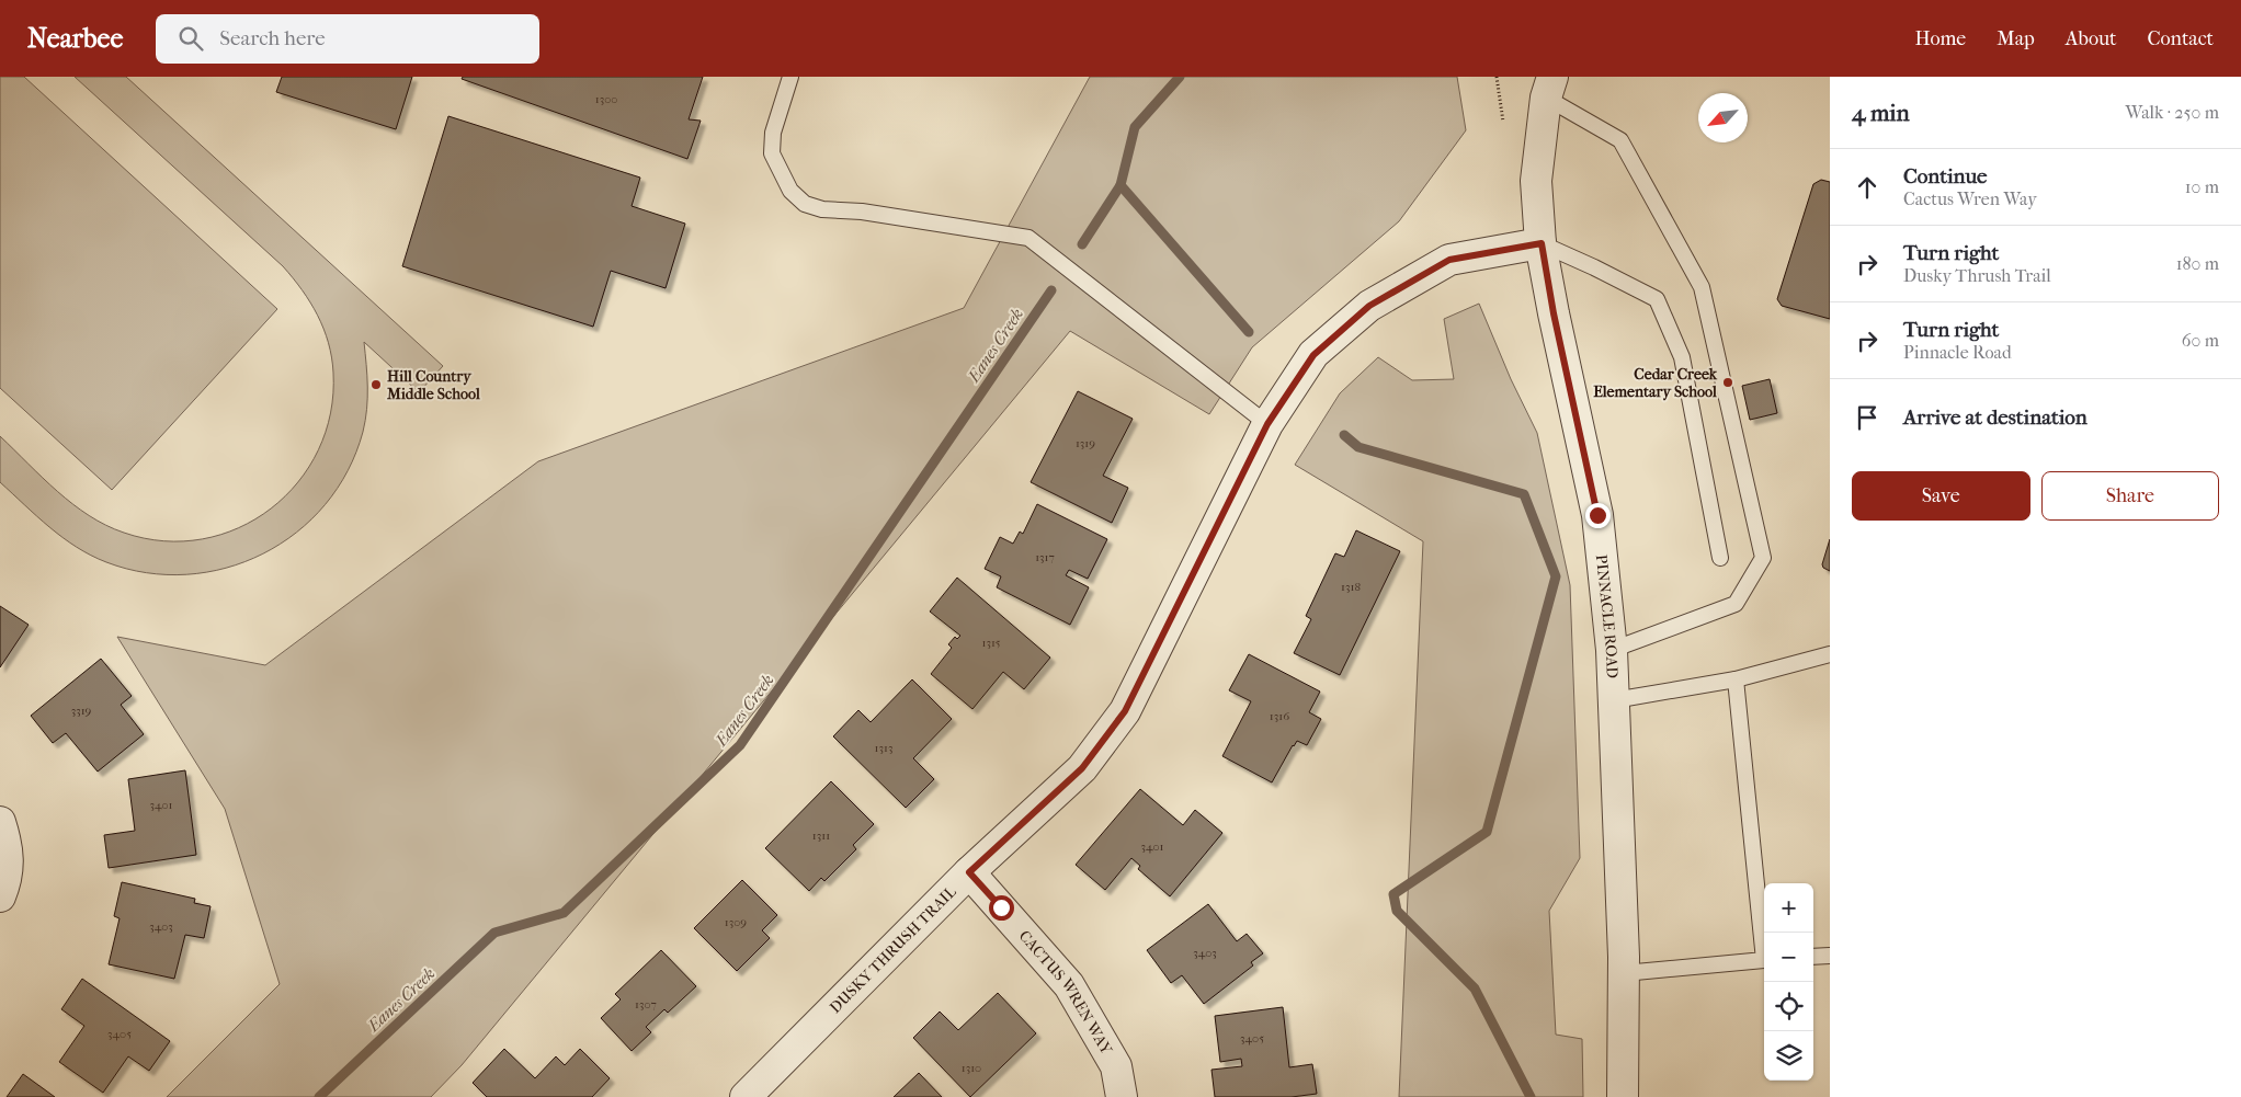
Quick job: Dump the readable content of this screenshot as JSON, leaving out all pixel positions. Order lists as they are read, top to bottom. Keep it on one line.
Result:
{"streets":{"street":["PINNACLE ROAD","DUSKY THRUSH TRAIL","CACTUS WREN WAY"]},"crossings":[["PINNACLE ROAD","DUSKY THRUSH TRAIL"],["DUSKY THRUSH TRAIL","CACTUS WREN WAY"]],"water":["Eanes Creek"],"places":["Cedar Creek Elementary School","Hill Country Middle School"],"house_numbers":["1300","1319","1317","1318","1315","3319","1316","1313","3401","1311","3401","1309","3403","3403","1307","3405","3405","1310"],"north":"bottom left","page":{"header":"Nearbee","search":"Search here","nav":["Home","Map","About","Contact"],"heading":["4 min","Walk · 250 m"],"list":[["Continue","Cactus Wren Way","10 m"],["Turn right","Dusky Thrush Trail","180 m"],["Turn right","Pinnacle Road","60 m"],"Arrive at destination"],"buttons":["Save","Share"],"map_buttons":["+","−"]}}
